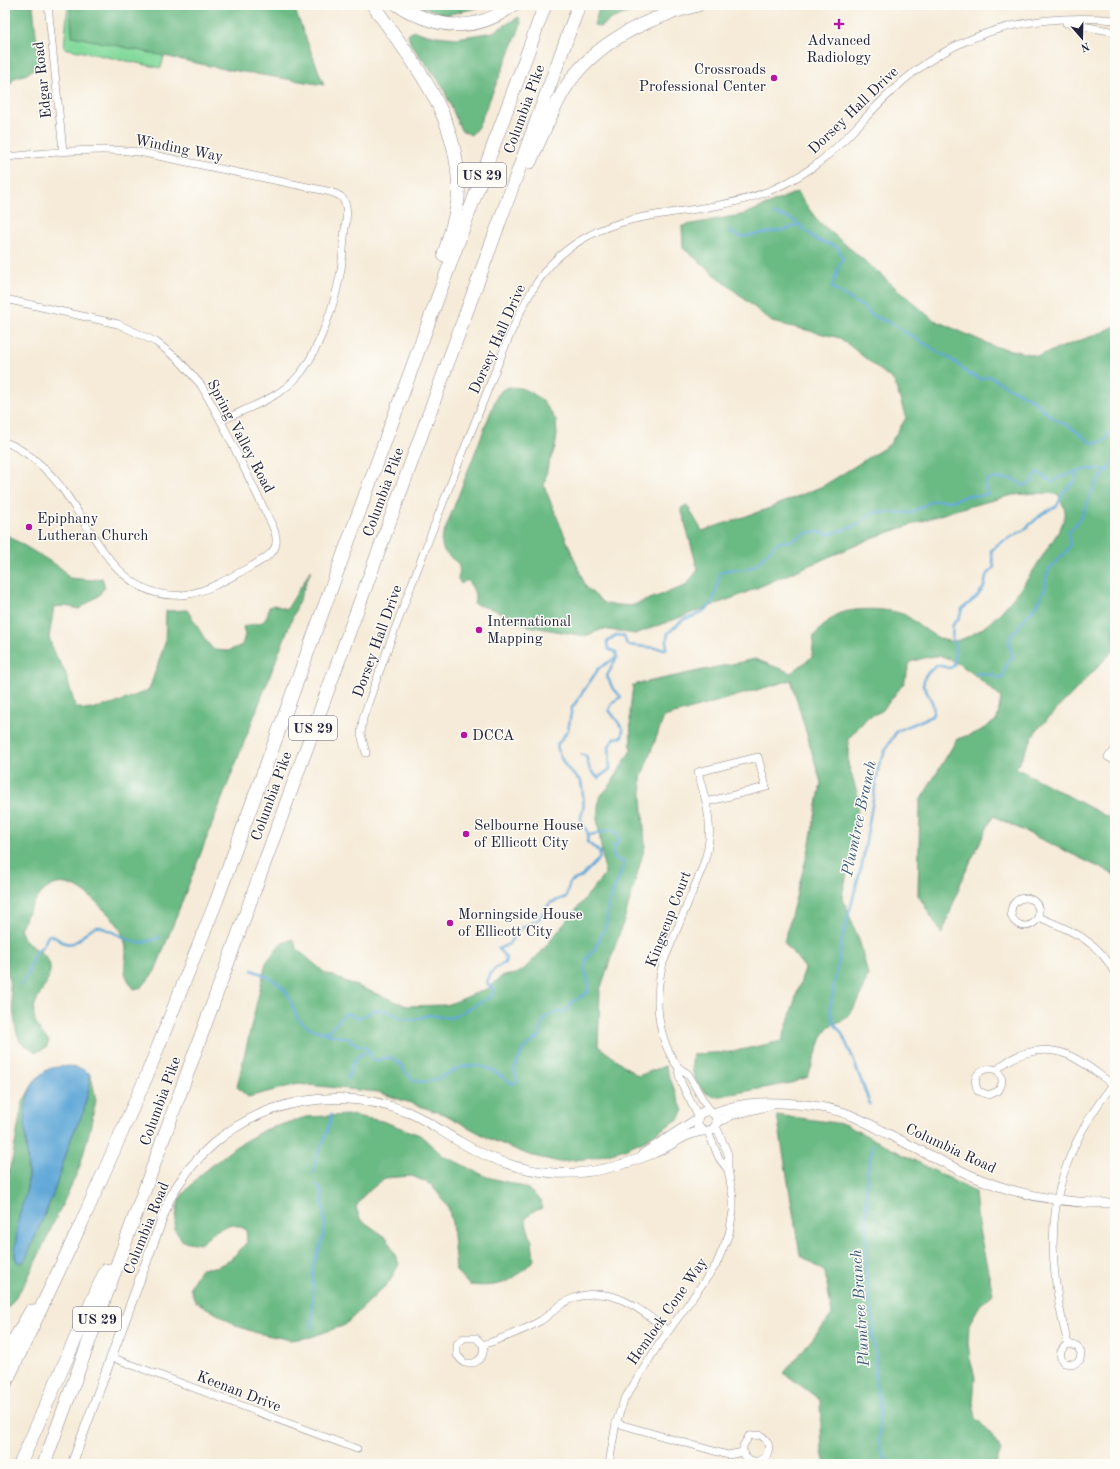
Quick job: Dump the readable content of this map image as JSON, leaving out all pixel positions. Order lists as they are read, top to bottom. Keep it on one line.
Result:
{"streets":{"highway":["Columbia Pike","US 29"],"street":["Edgar Road","Dorsey Hall Drive","Winding Way","Spring Valley Road","Kingscup Court","Columbia Road","Hemlock Cone Way","Keenan Drive"]},"crossings":[["Edgar Road","Winding Way"],["Winding Way","Spring Valley Road"],["Kingscup Court","Columbia Road"],["Kingscup Court","Hemlock Cone Way"],["Columbia Road","Hemlock Cone Way"],["Columbia Road","Keenan Drive"]],"water":["Plumtree Branch"],"places":{"health":["Advanced Radiology"],"other":["Crossroads Professional Center","Epiphany Lutheran Church","International Mapping","DCCA","Selbourne House of Ellicott City","Morningside House of Ellicott City"]},"north":"bottom"}
